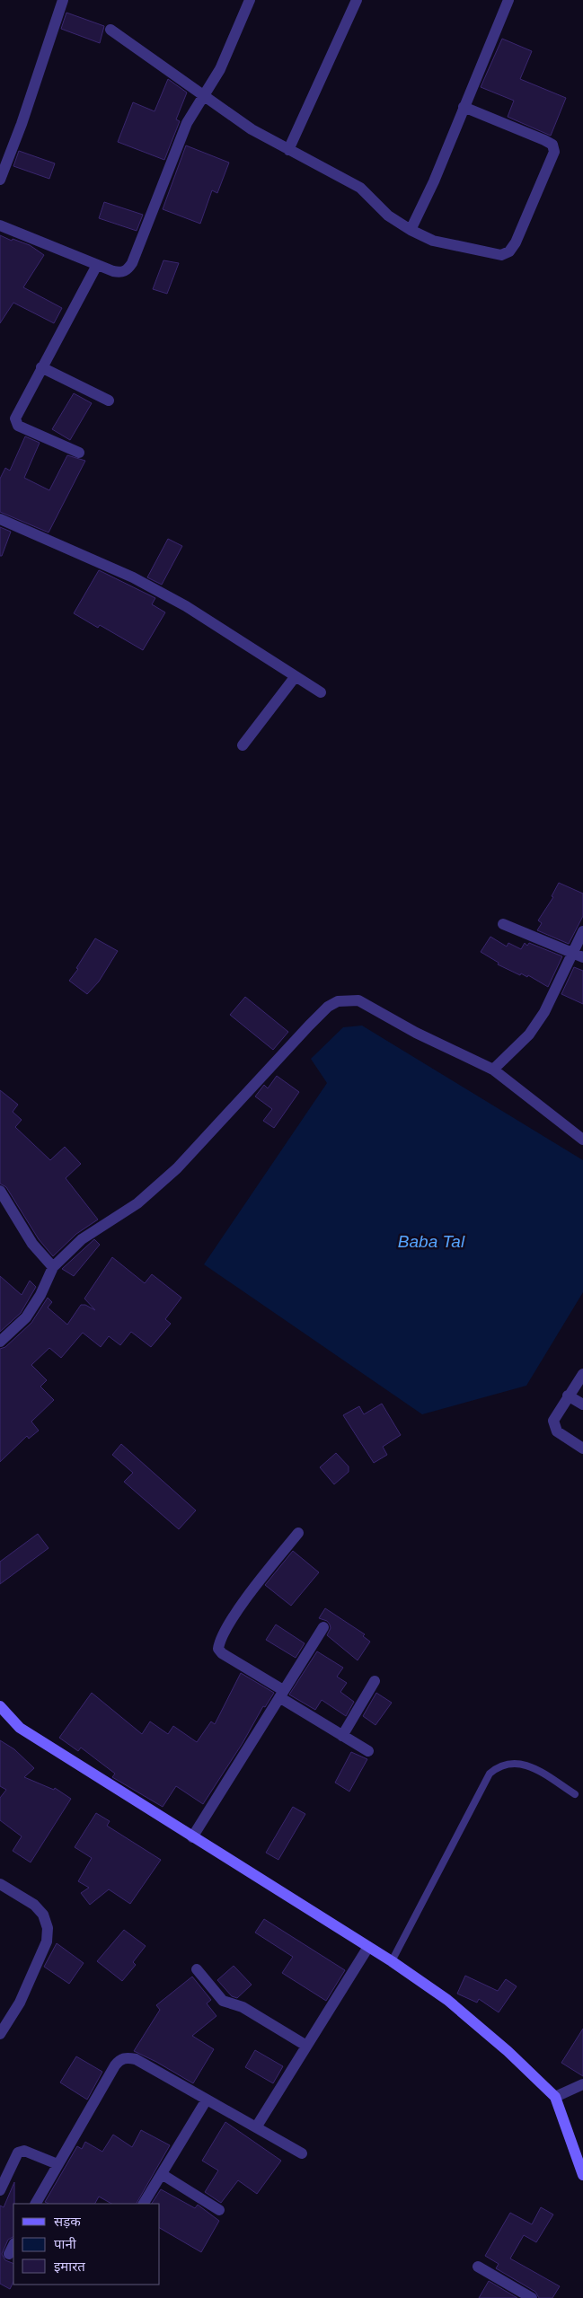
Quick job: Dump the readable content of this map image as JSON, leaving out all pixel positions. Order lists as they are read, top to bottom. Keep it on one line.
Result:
{"water":["Baba Tal"],"legend":["सड़क","पानी","इमारत"]}
